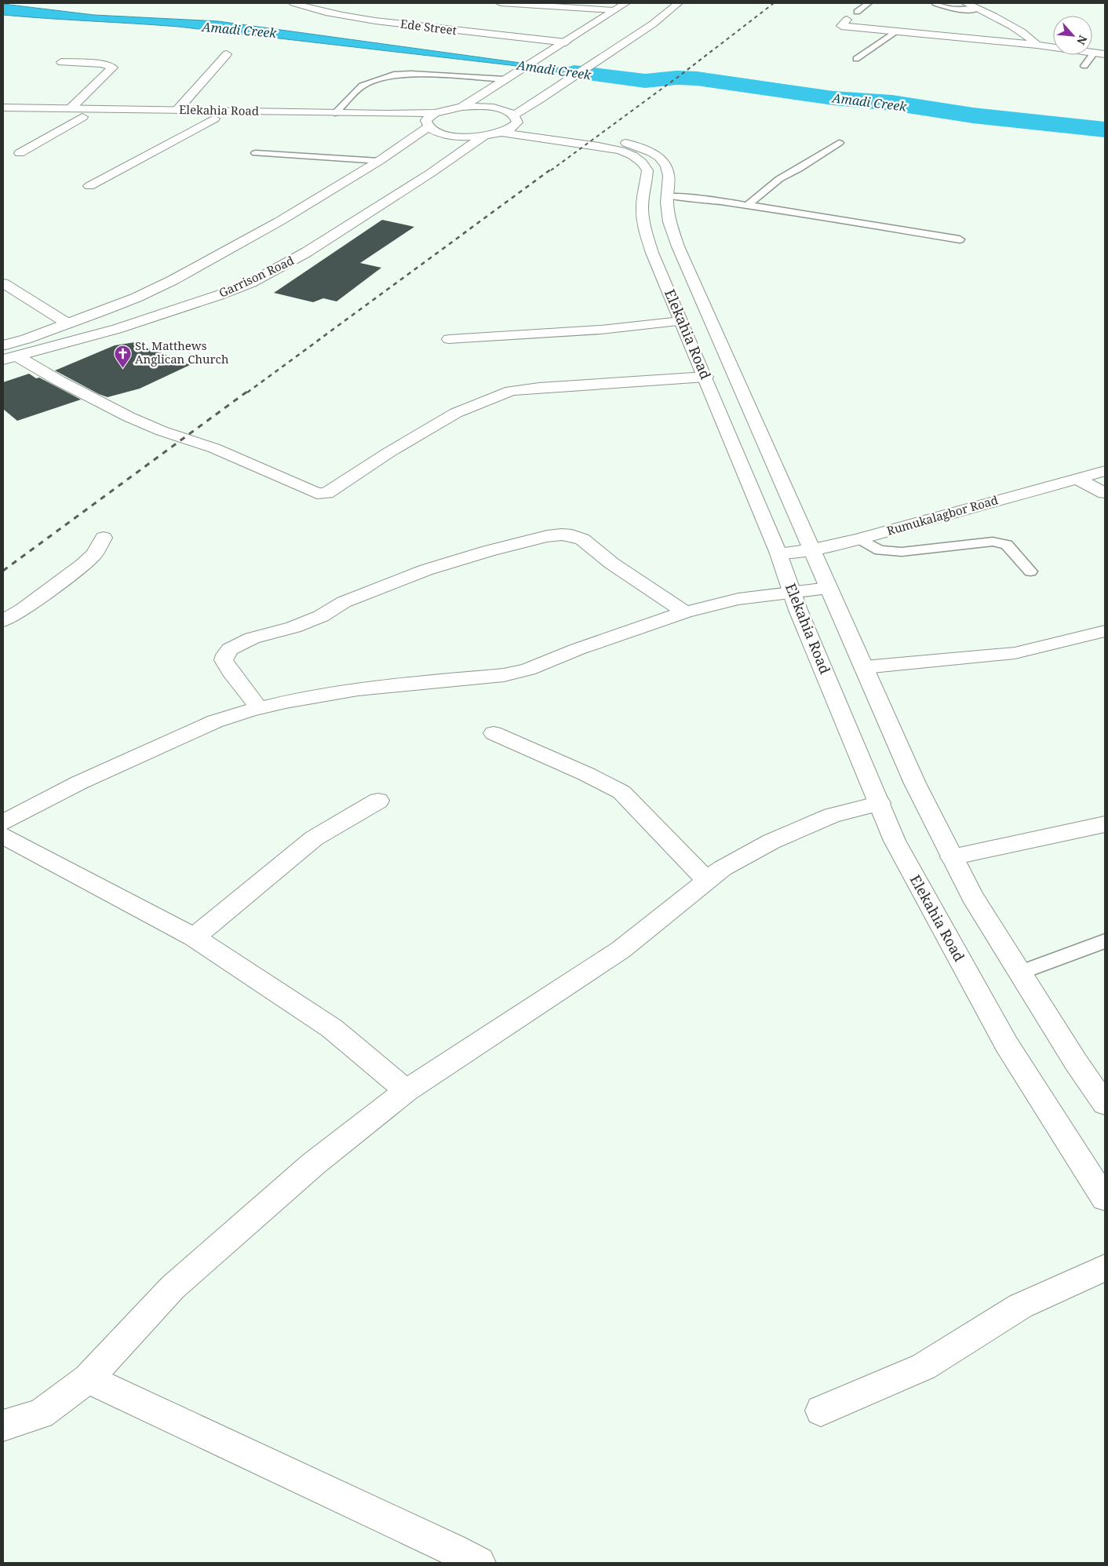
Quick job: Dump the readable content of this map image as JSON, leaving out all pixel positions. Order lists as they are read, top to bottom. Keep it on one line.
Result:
{"streets":{"main road":["Ede Street","Elekahia Road","Garrison Road","Rumukalagbor Road"]},"crossings":[["Elekahia Road","Garrison Road"],["Elekahia Road","Rumukalagbor Road"]],"water":["Amadi Creek"],"places":{"church":["St. Matthews Anglican Church"]},"north":"bottom right"}
